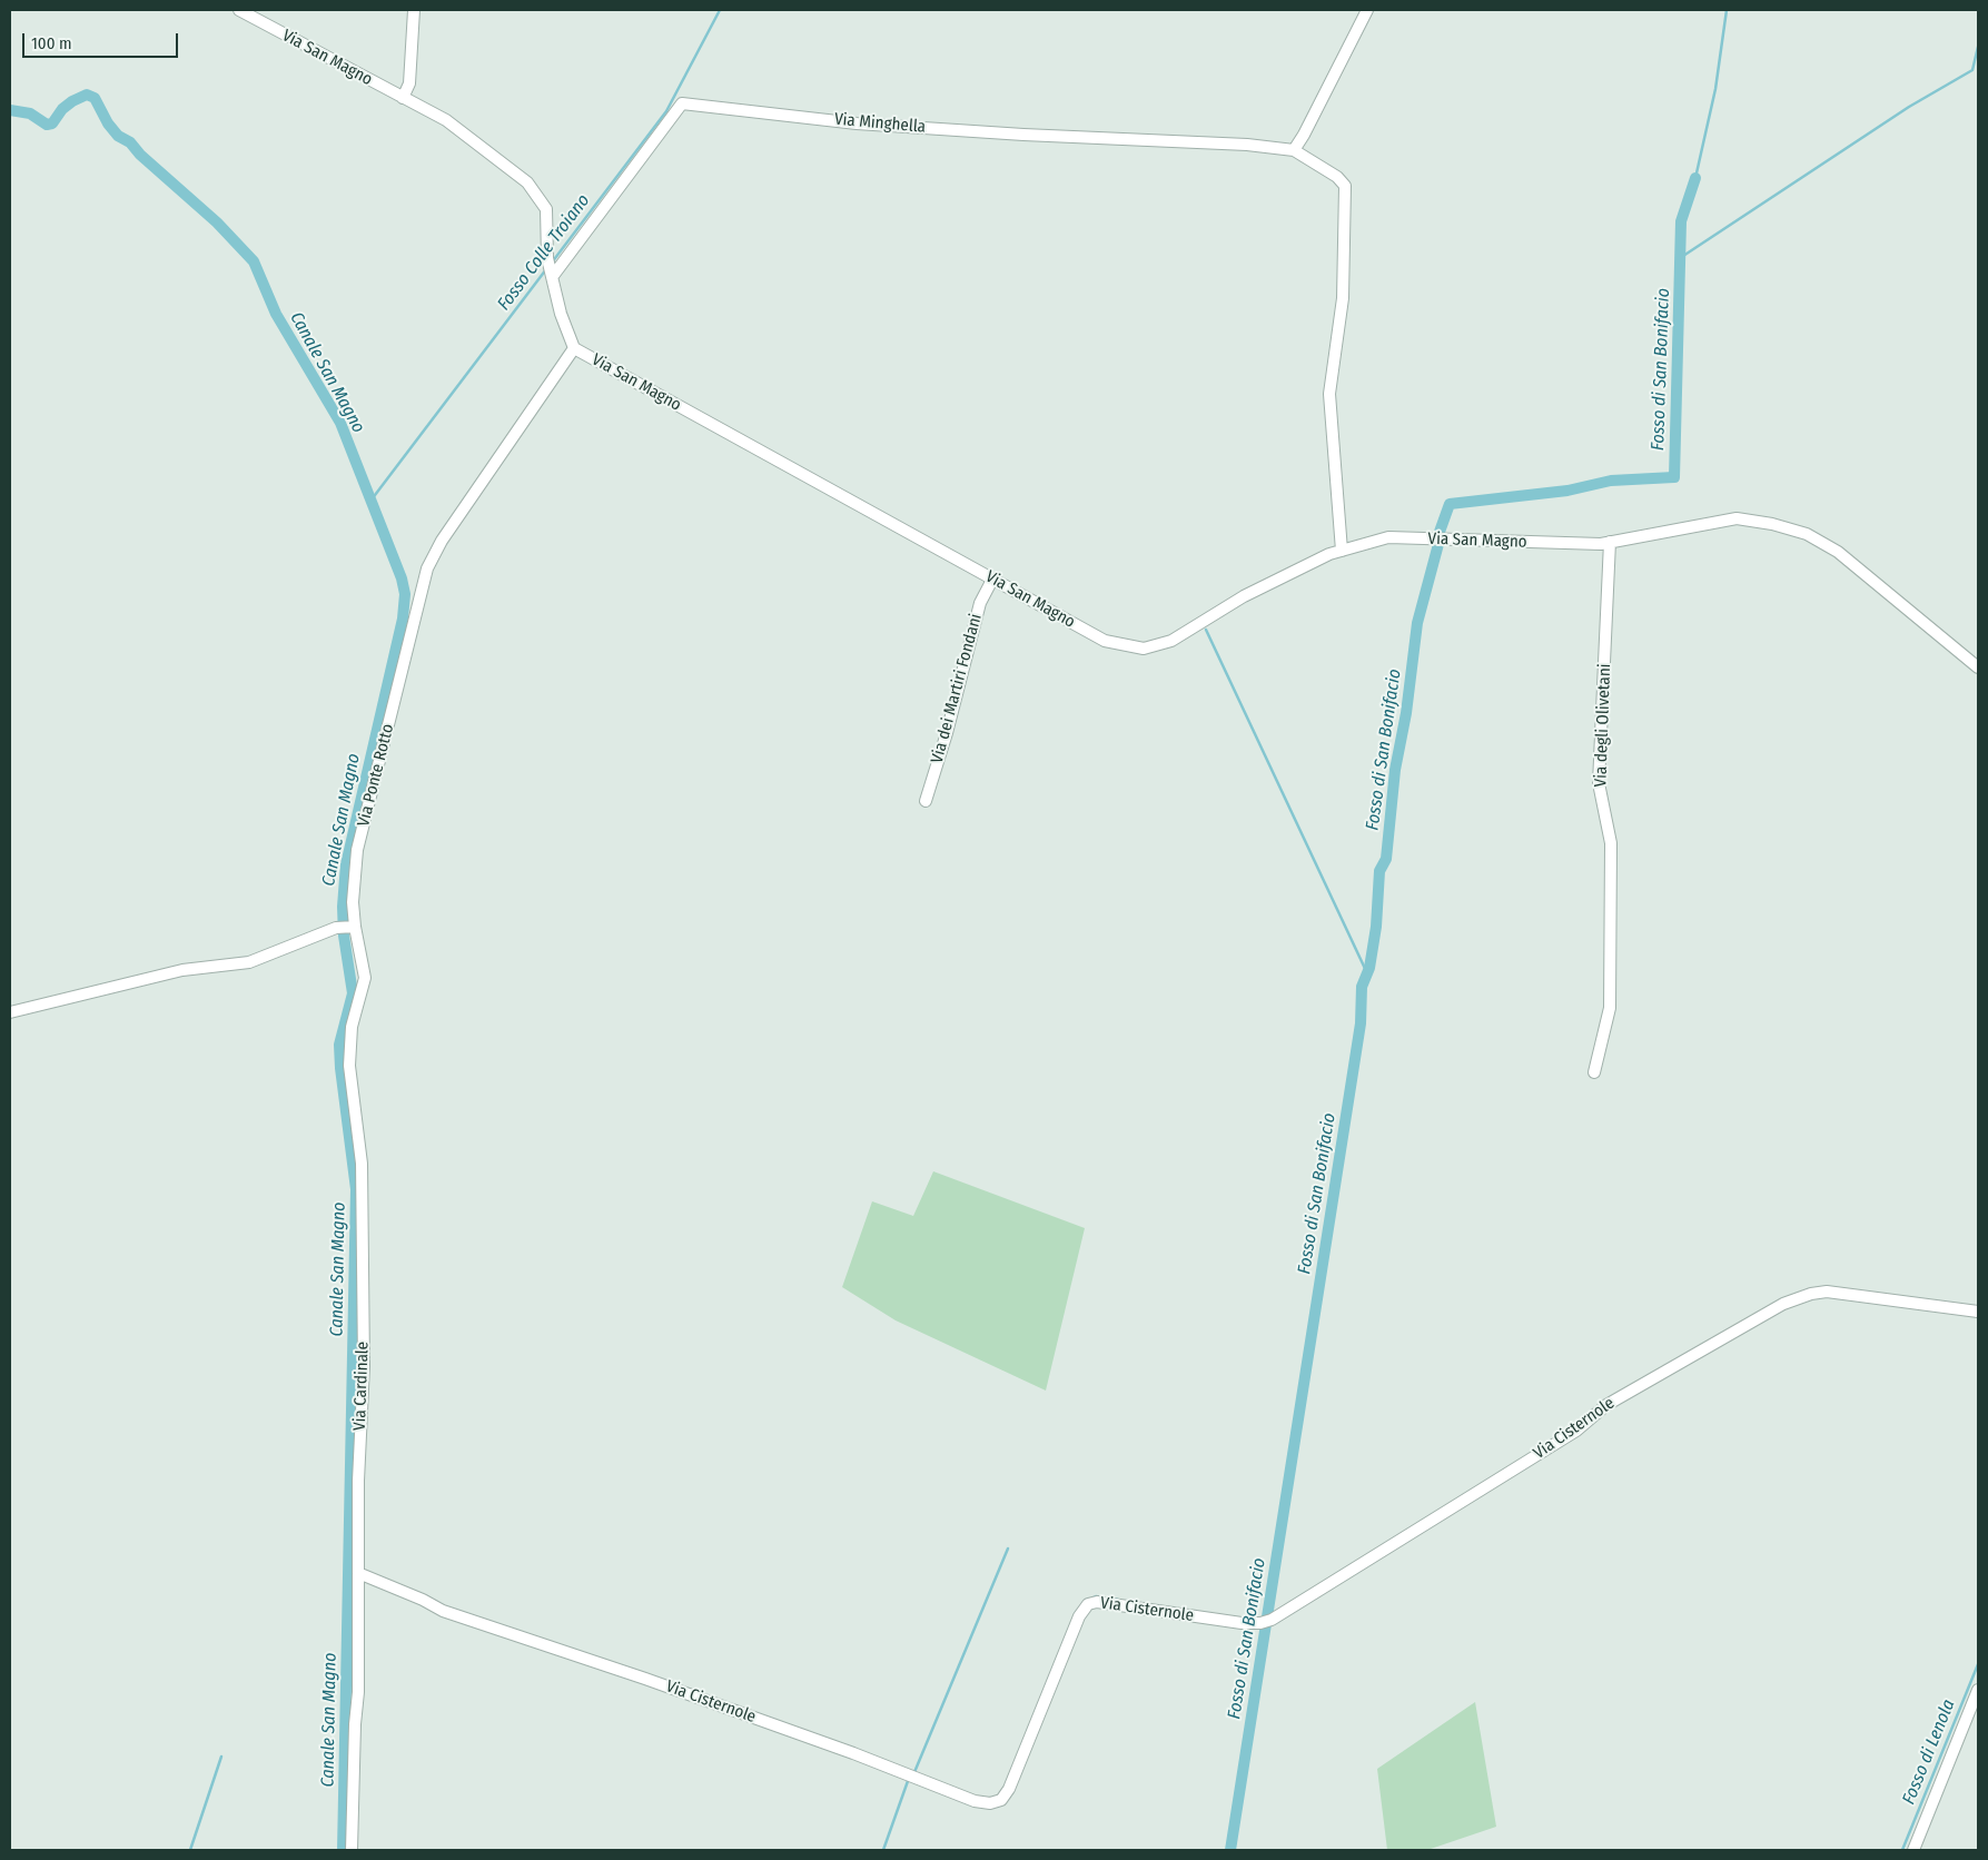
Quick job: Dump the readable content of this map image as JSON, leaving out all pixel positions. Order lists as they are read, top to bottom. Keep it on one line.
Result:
{"streets":{"street":["Via San Magno","Via Minghella","Via dei Martiri Fondani","Via degli Olivetani","Via Ponte Rotto","Via Cardinale","Via Cisternole"]},"crossings":[["Via San Magno","Via Minghella"],["Via San Magno","Via dei Martiri Fondani"],["Via San Magno","Via degli Olivetani"],["Via San Magno","Via Ponte Rotto"],["Via Ponte Rotto","Via Cardinale"],["Via Cardinale","Via Cisternole"]],"water":["Fosso Colle Troiano","Fosso di San Bonifacio","Canale San Magno","Fosso di Lenola"],"scale_bar":"100 m"}
